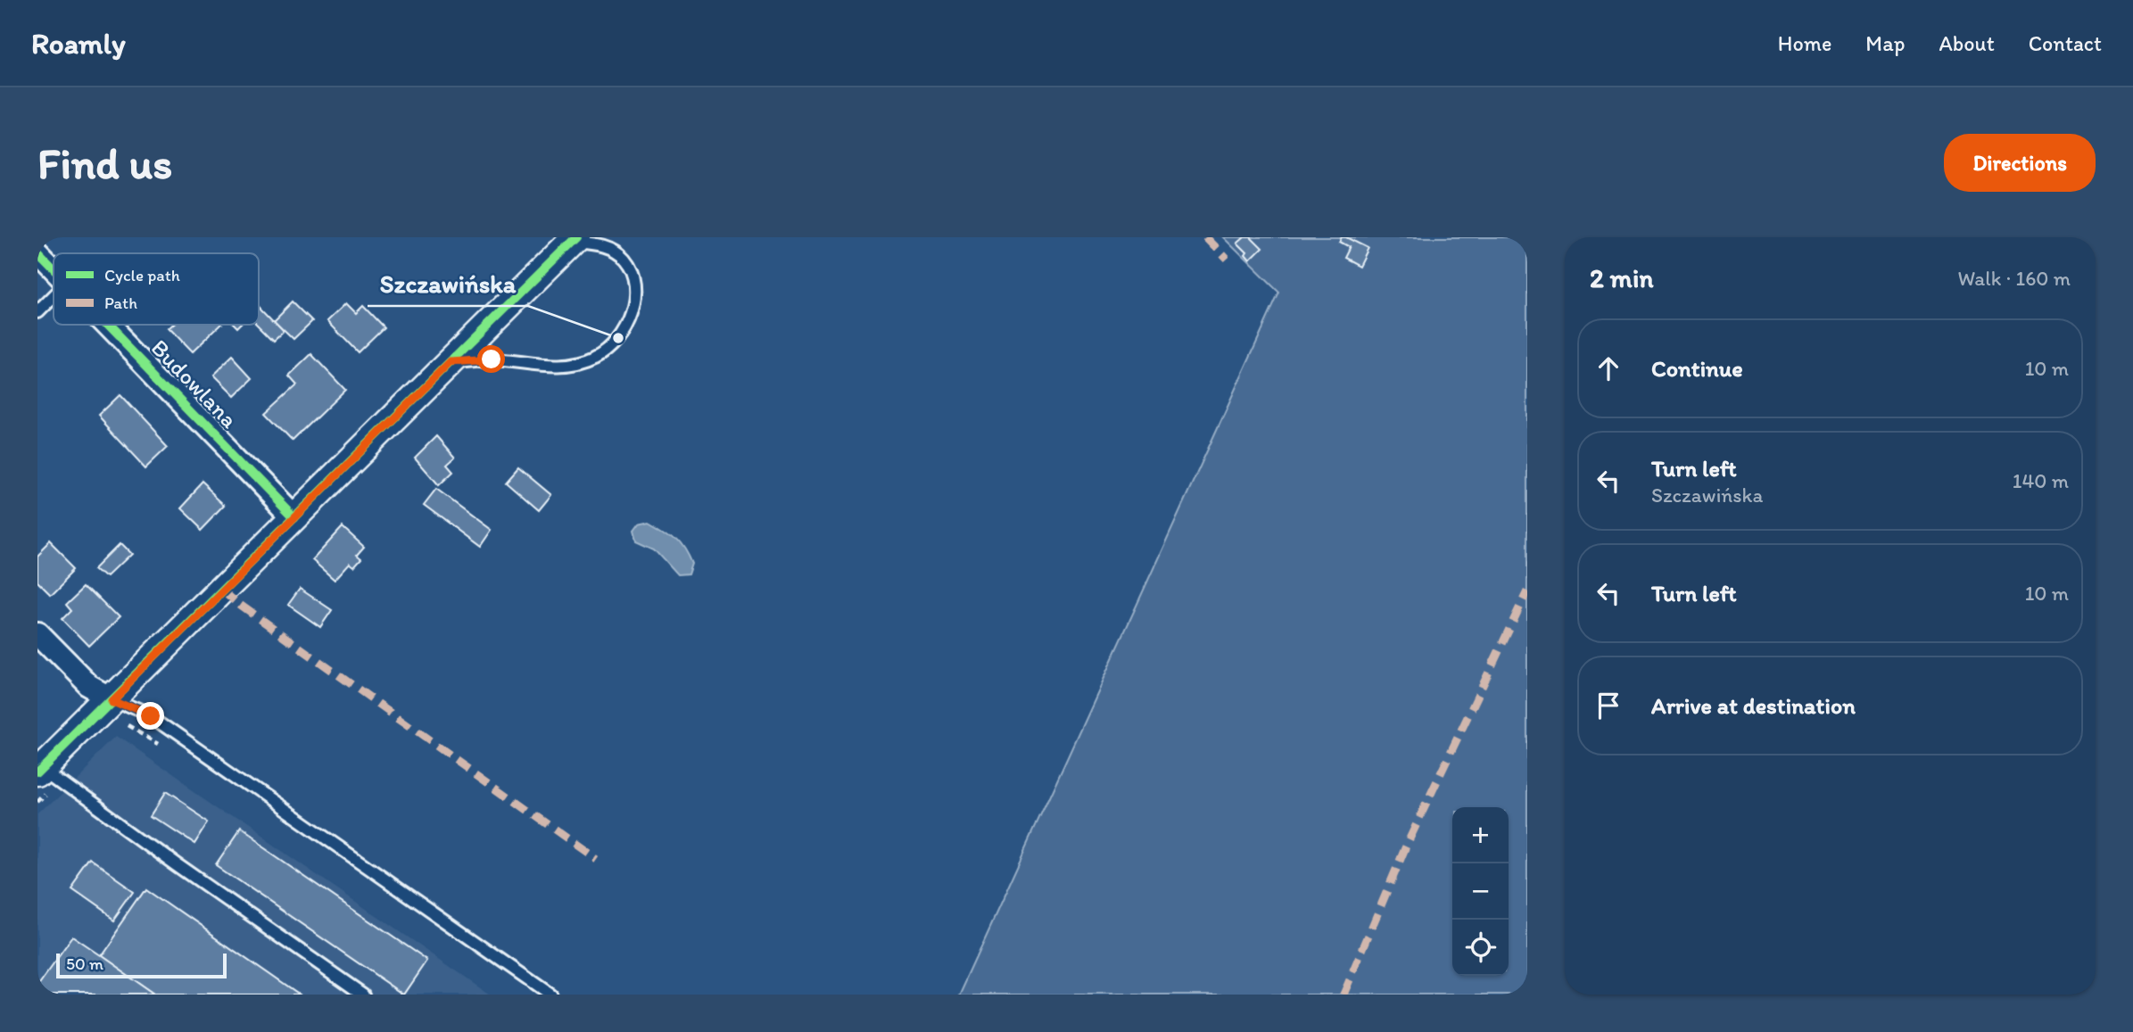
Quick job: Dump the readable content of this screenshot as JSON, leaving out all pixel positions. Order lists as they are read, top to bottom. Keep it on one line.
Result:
{"streets":{"street":["Budowlana"]},"places":["Szczawińska"],"legend":["Cycle path","Path"],"scale_bar":"50 m","page":{"header":"Roamly","nav":["Home","Map","About","Contact"],"buttons":"Directions","title":"Find us","heading":["2 min","Walk · 160 m"],"list":[["Continue","10 m"],["Turn left","Szczawińska","140 m"],["Turn left","10 m"],"Arrive at destination"],"map_buttons":["+","−"],"scale":"50 m"}}
